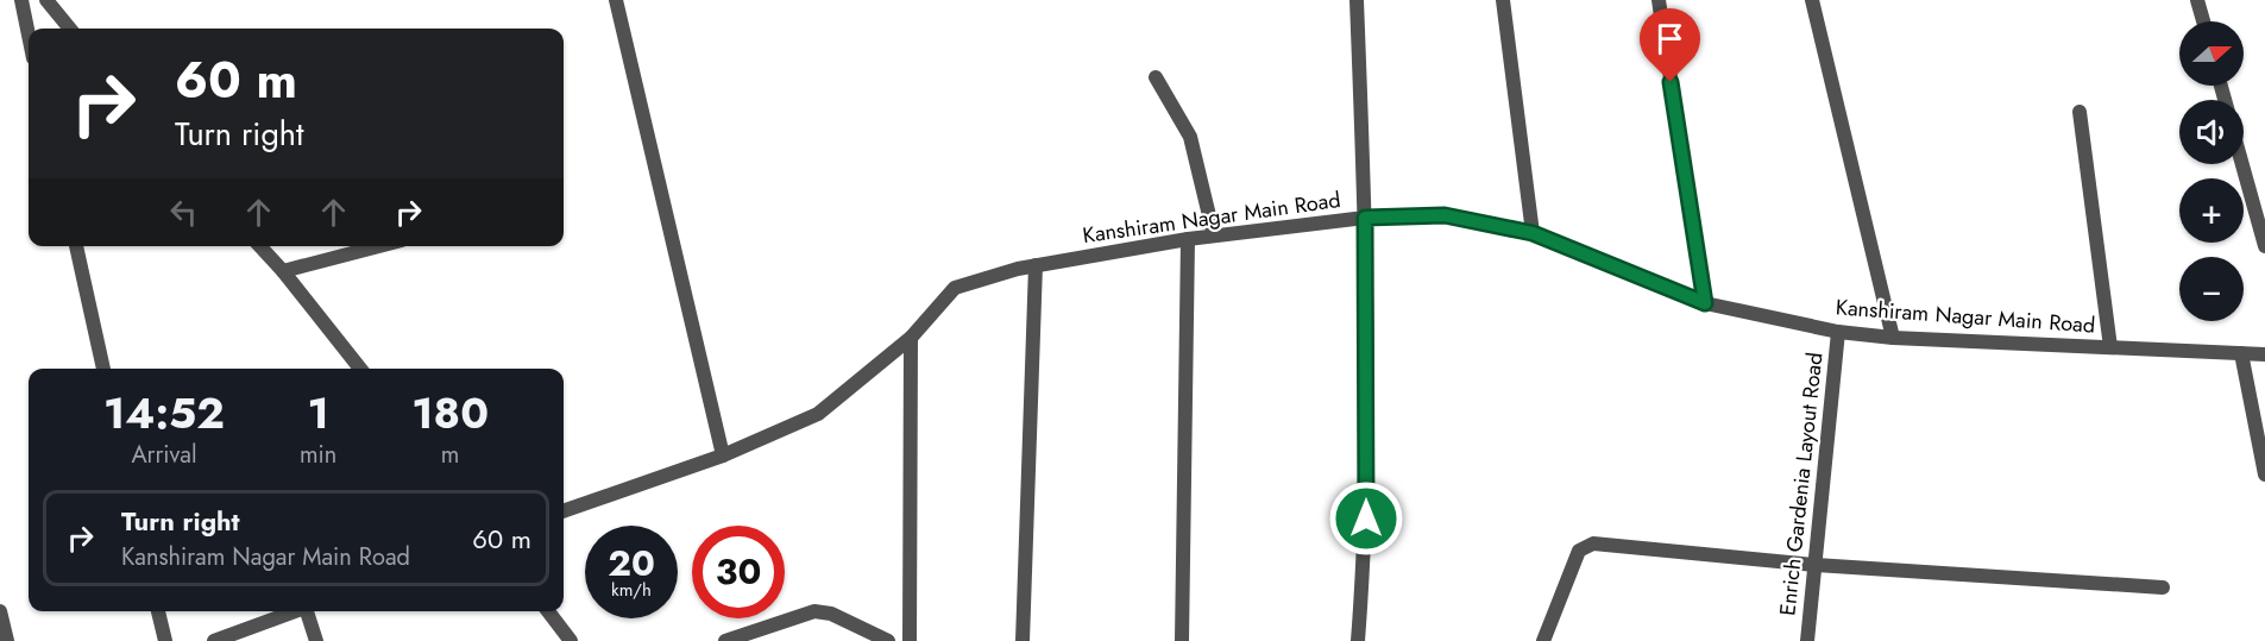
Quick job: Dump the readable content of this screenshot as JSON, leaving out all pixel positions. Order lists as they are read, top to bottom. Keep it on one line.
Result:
{"streets":{"street":["Kanshiram Nagar Main Road","Enrich Gardenia Layout Road"]},"crossings":[["Kanshiram Nagar Main Road","Enrich Gardenia Layout Road"]],"north":"right","page":{"map_buttons":["+","−"],"turn":["60 m","Turn right"],"eta":["14:52","Arrival","1","min","180","m"],"list":[{"name":"Turn right","note":"Kanshiram Nagar Main Road","value":"60 m"}],"speed":"20 km/h","limit":"30"}}
